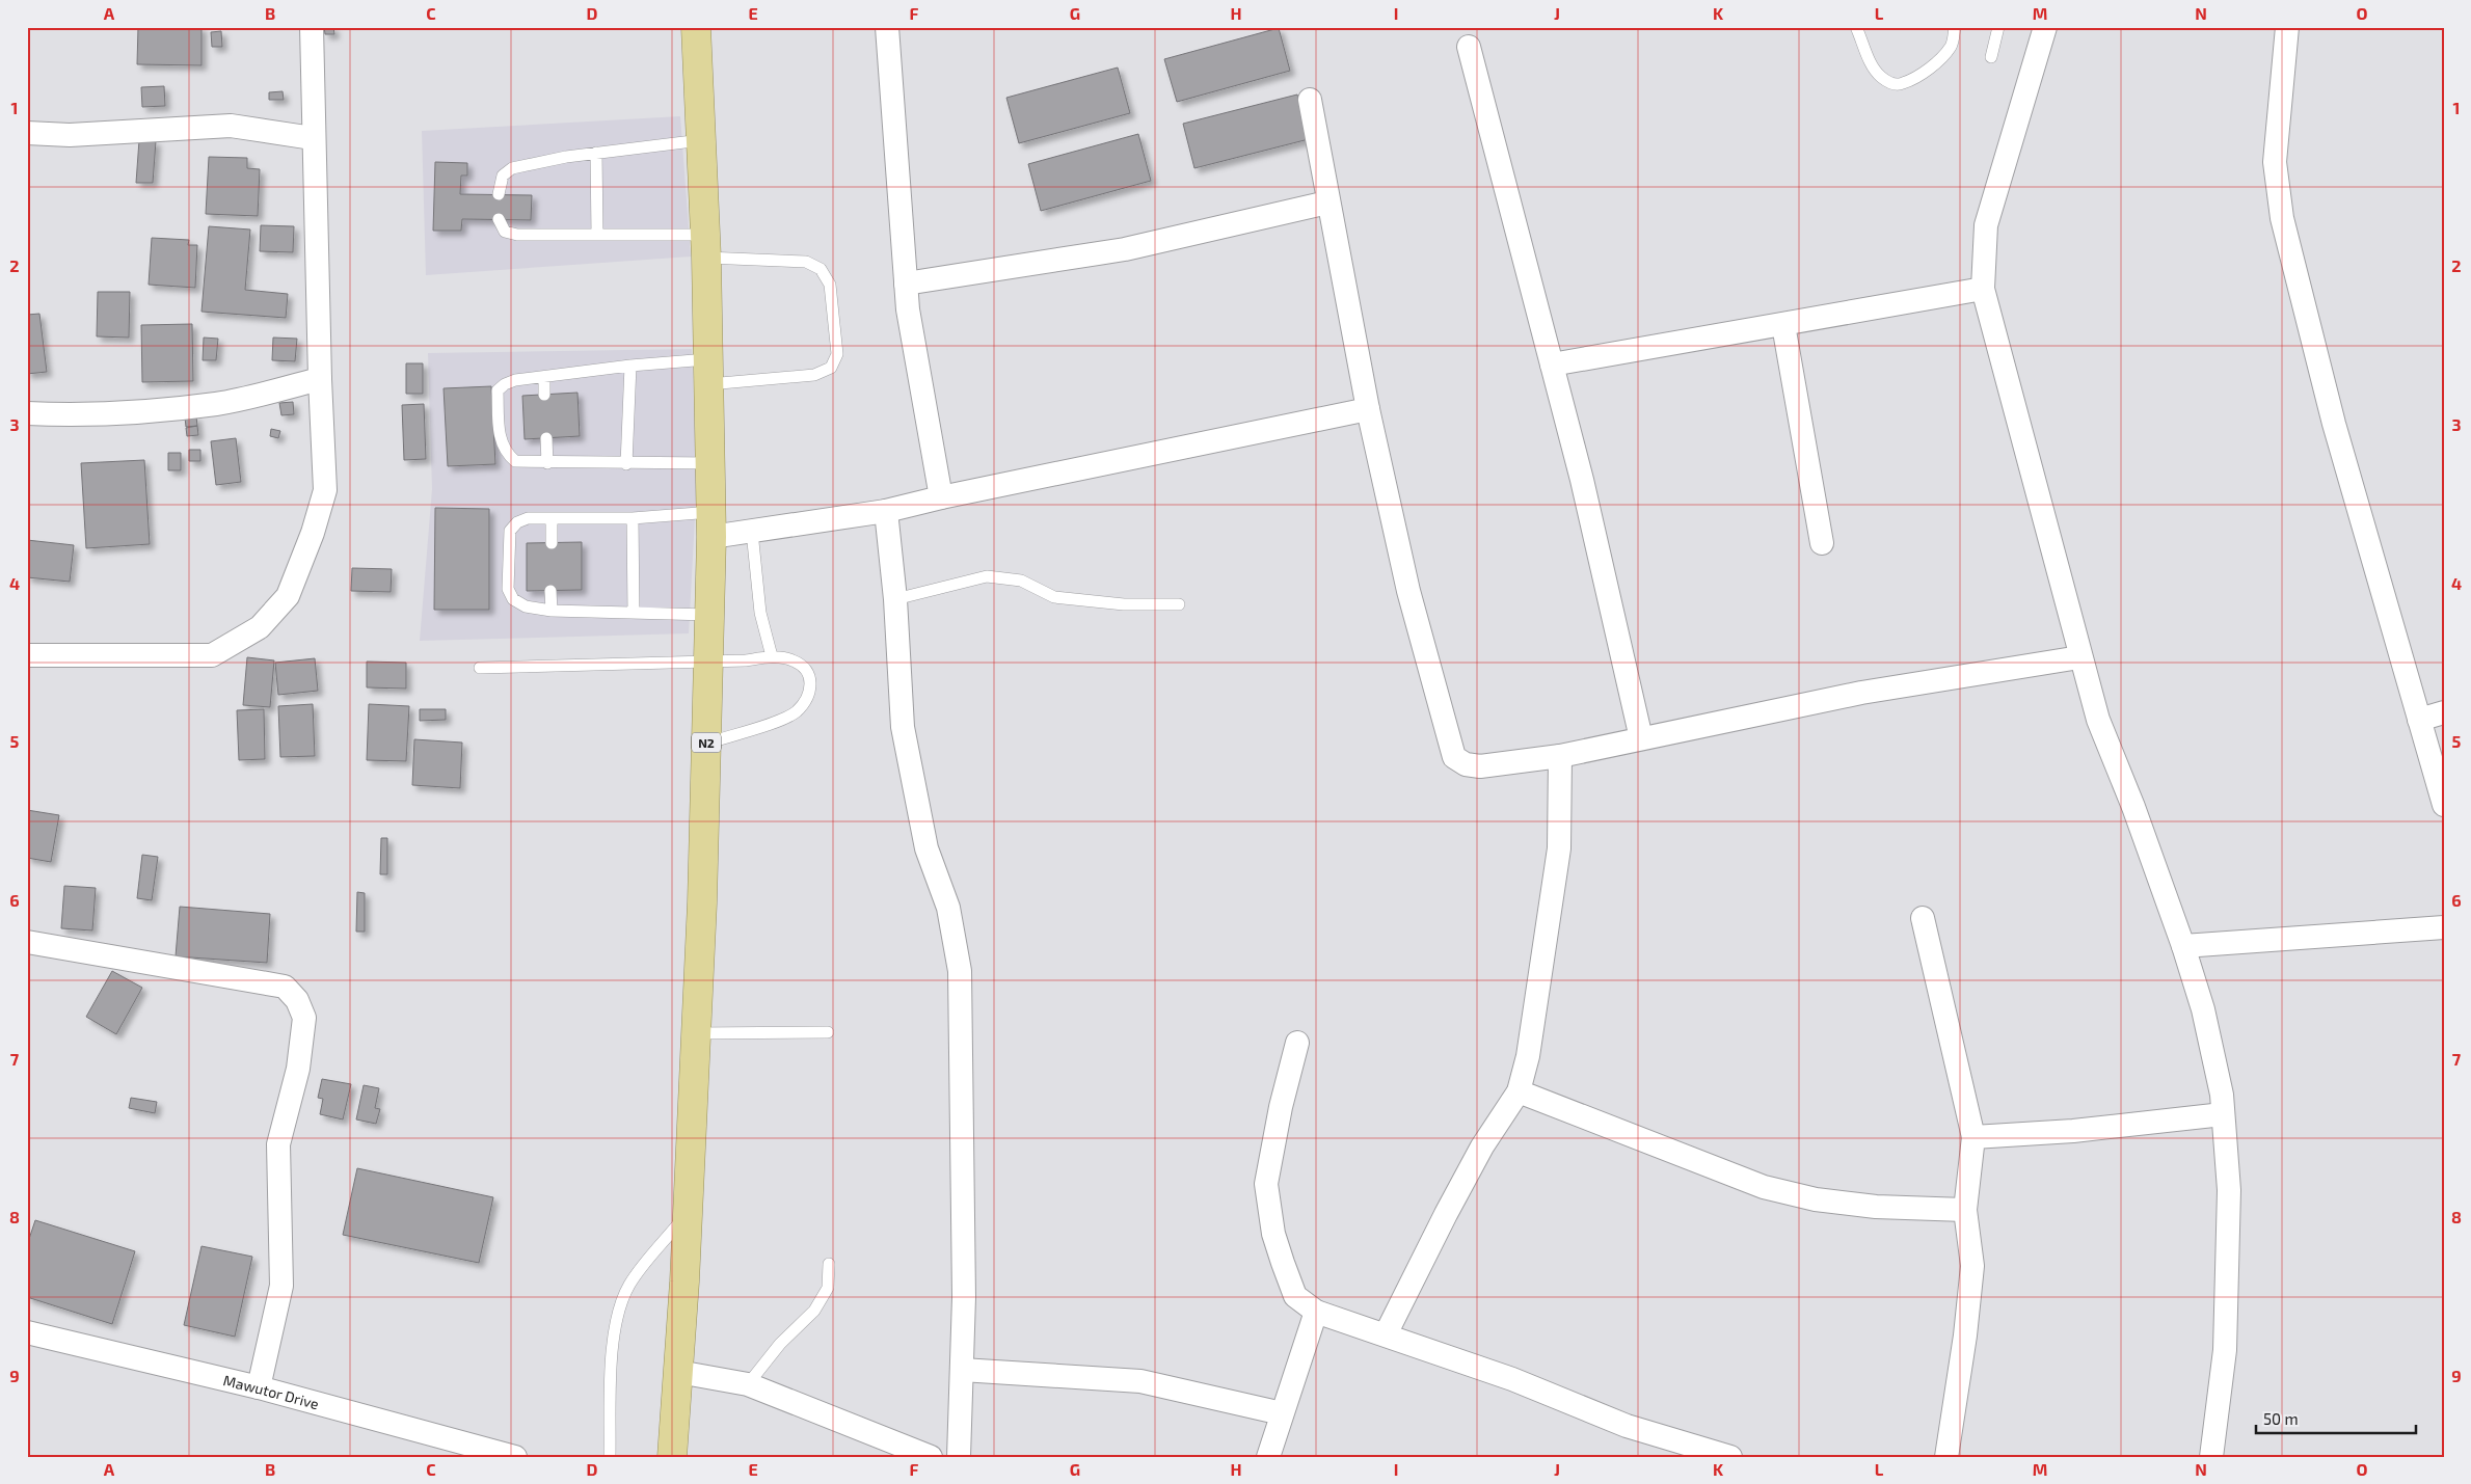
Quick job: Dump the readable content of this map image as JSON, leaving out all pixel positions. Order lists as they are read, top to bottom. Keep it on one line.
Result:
{"streets":{"highway":["N2"],"street":["Mawutor Drive"]},"scale_bar":"50 m","grid":{"columns":["A","B","C","D","E","F","G","H","I","J","K","L","M","N","O"],"rows":["1","2","3","4","5","6","7","8","9"]}}
